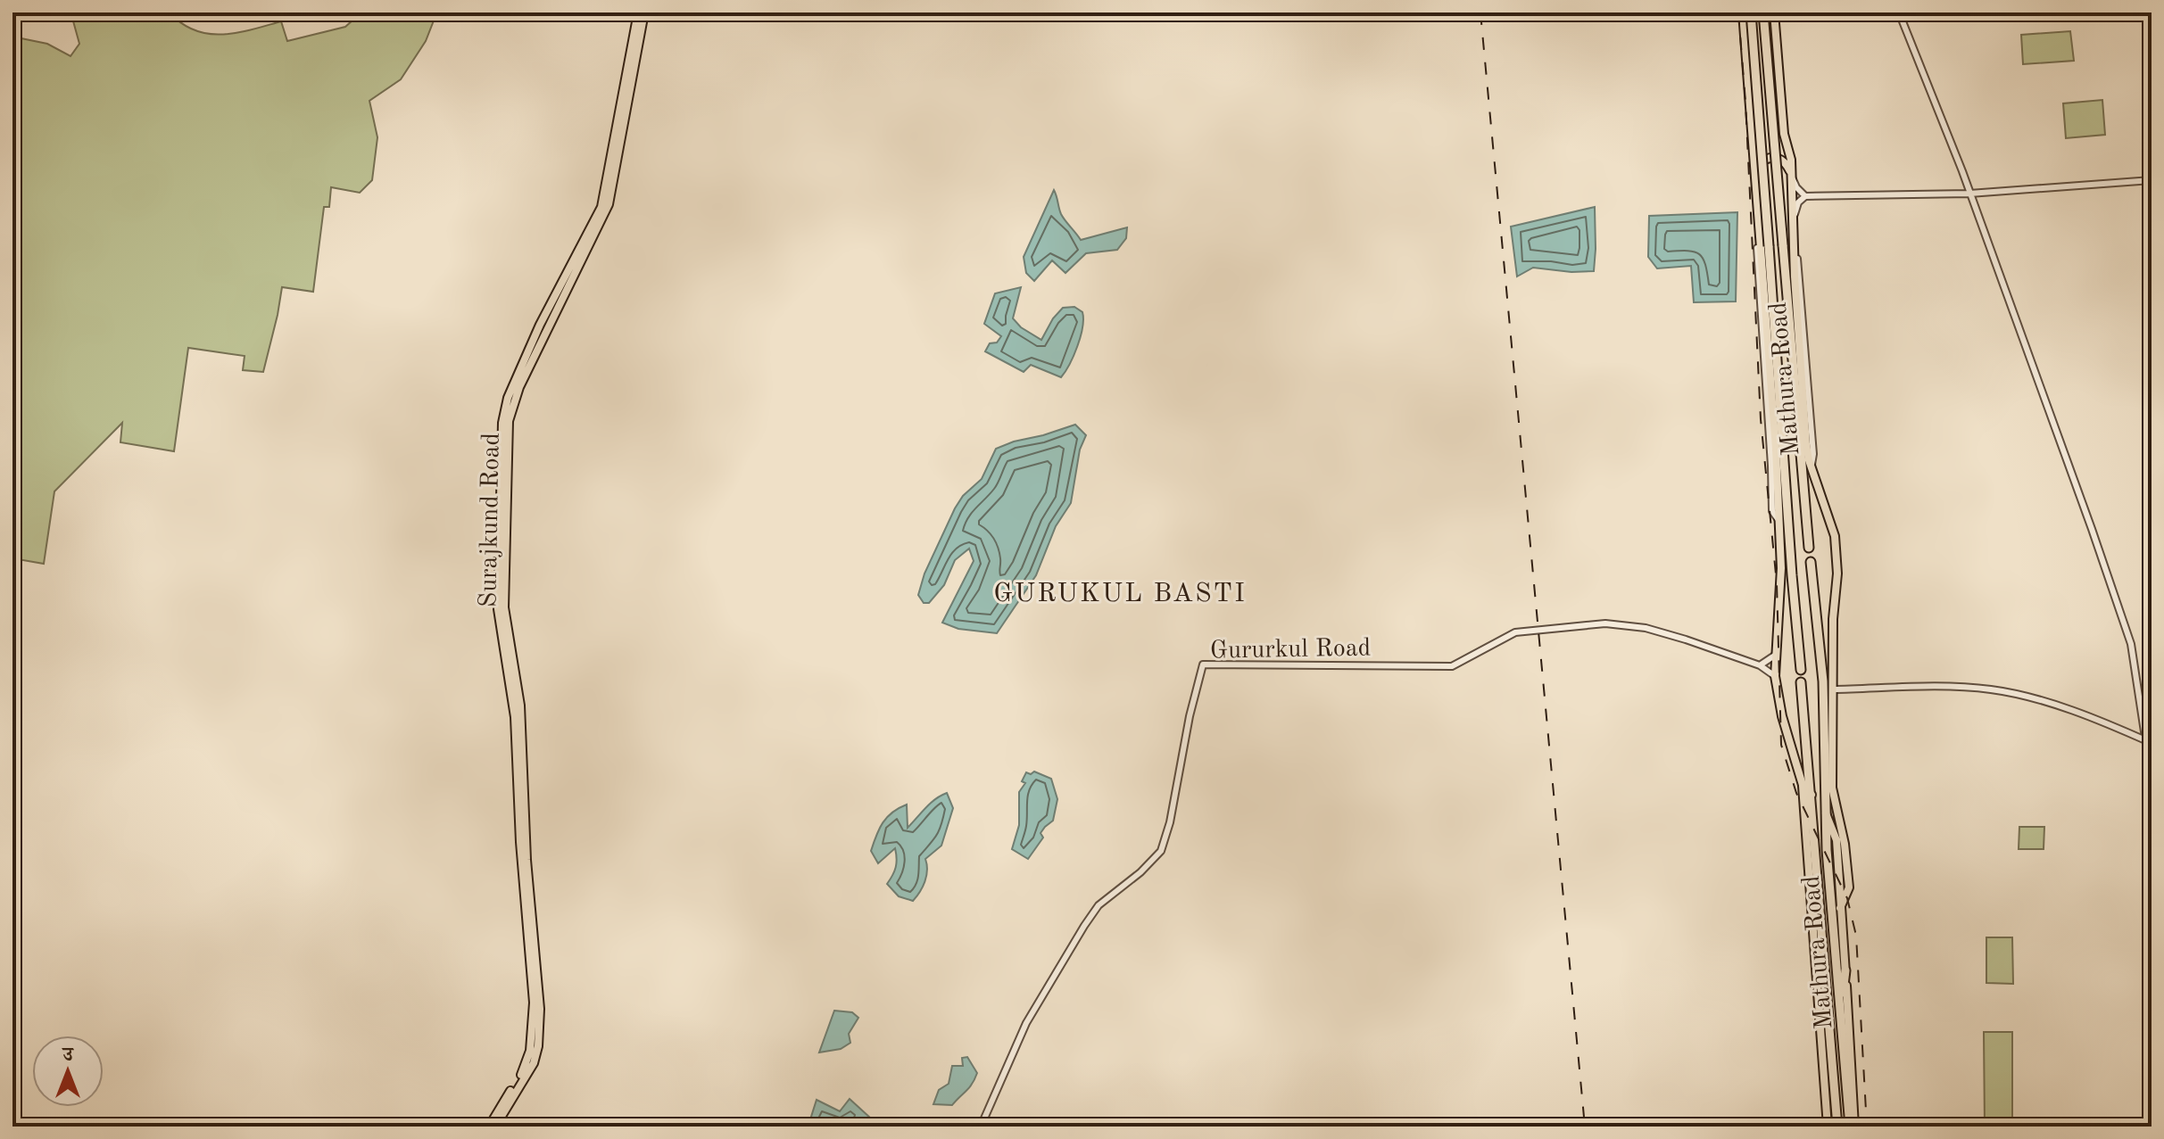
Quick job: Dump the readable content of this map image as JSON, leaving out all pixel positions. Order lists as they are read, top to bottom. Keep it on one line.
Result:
{"streets":{"highway":["Mathura Road"],"main road":["Surajkund Road"],"street":["Gururkul Road"]},"districts":["GURUKUL BASTI"],"north":"top"}
